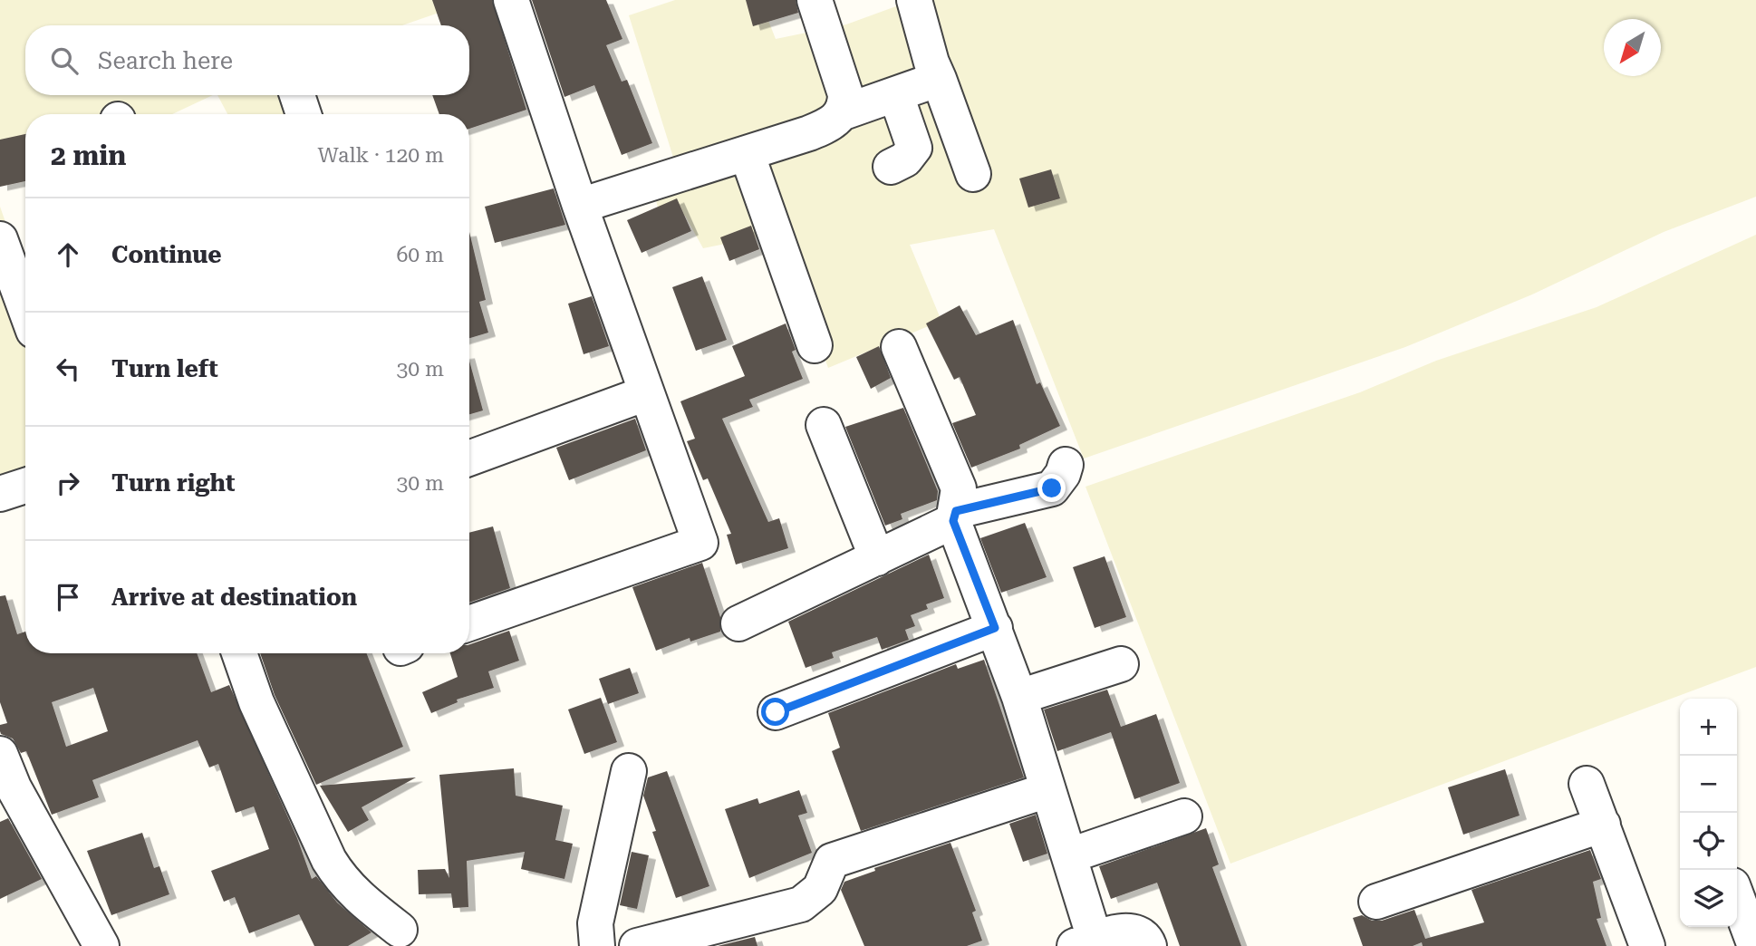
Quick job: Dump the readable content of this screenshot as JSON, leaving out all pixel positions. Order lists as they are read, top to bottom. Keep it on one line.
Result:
{"north":"bottom left","page":{"search":"Search here","heading":["2 min","Walk · 120 m"],"list":[["Continue","60 m"],["Turn left","30 m"],["Turn right","30 m"],"Arrive at destination"],"map_buttons":["+","−"]}}
